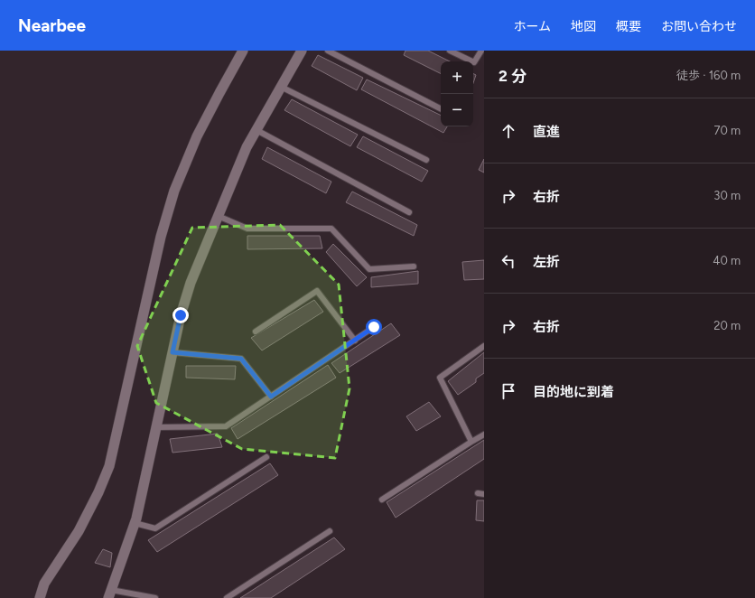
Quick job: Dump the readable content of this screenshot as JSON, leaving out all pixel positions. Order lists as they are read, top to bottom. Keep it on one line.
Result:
{"page":{"header":"Nearbee","nav":["ホーム","地図","概要","お問い合わせ"],"heading":["2 分","徒歩 · 160 m"],"map_buttons":["+","−"],"list":[["直進","70 m"],["右折","30 m"],["左折","40 m"],["右折","20 m"],"目的地に到着"]}}
